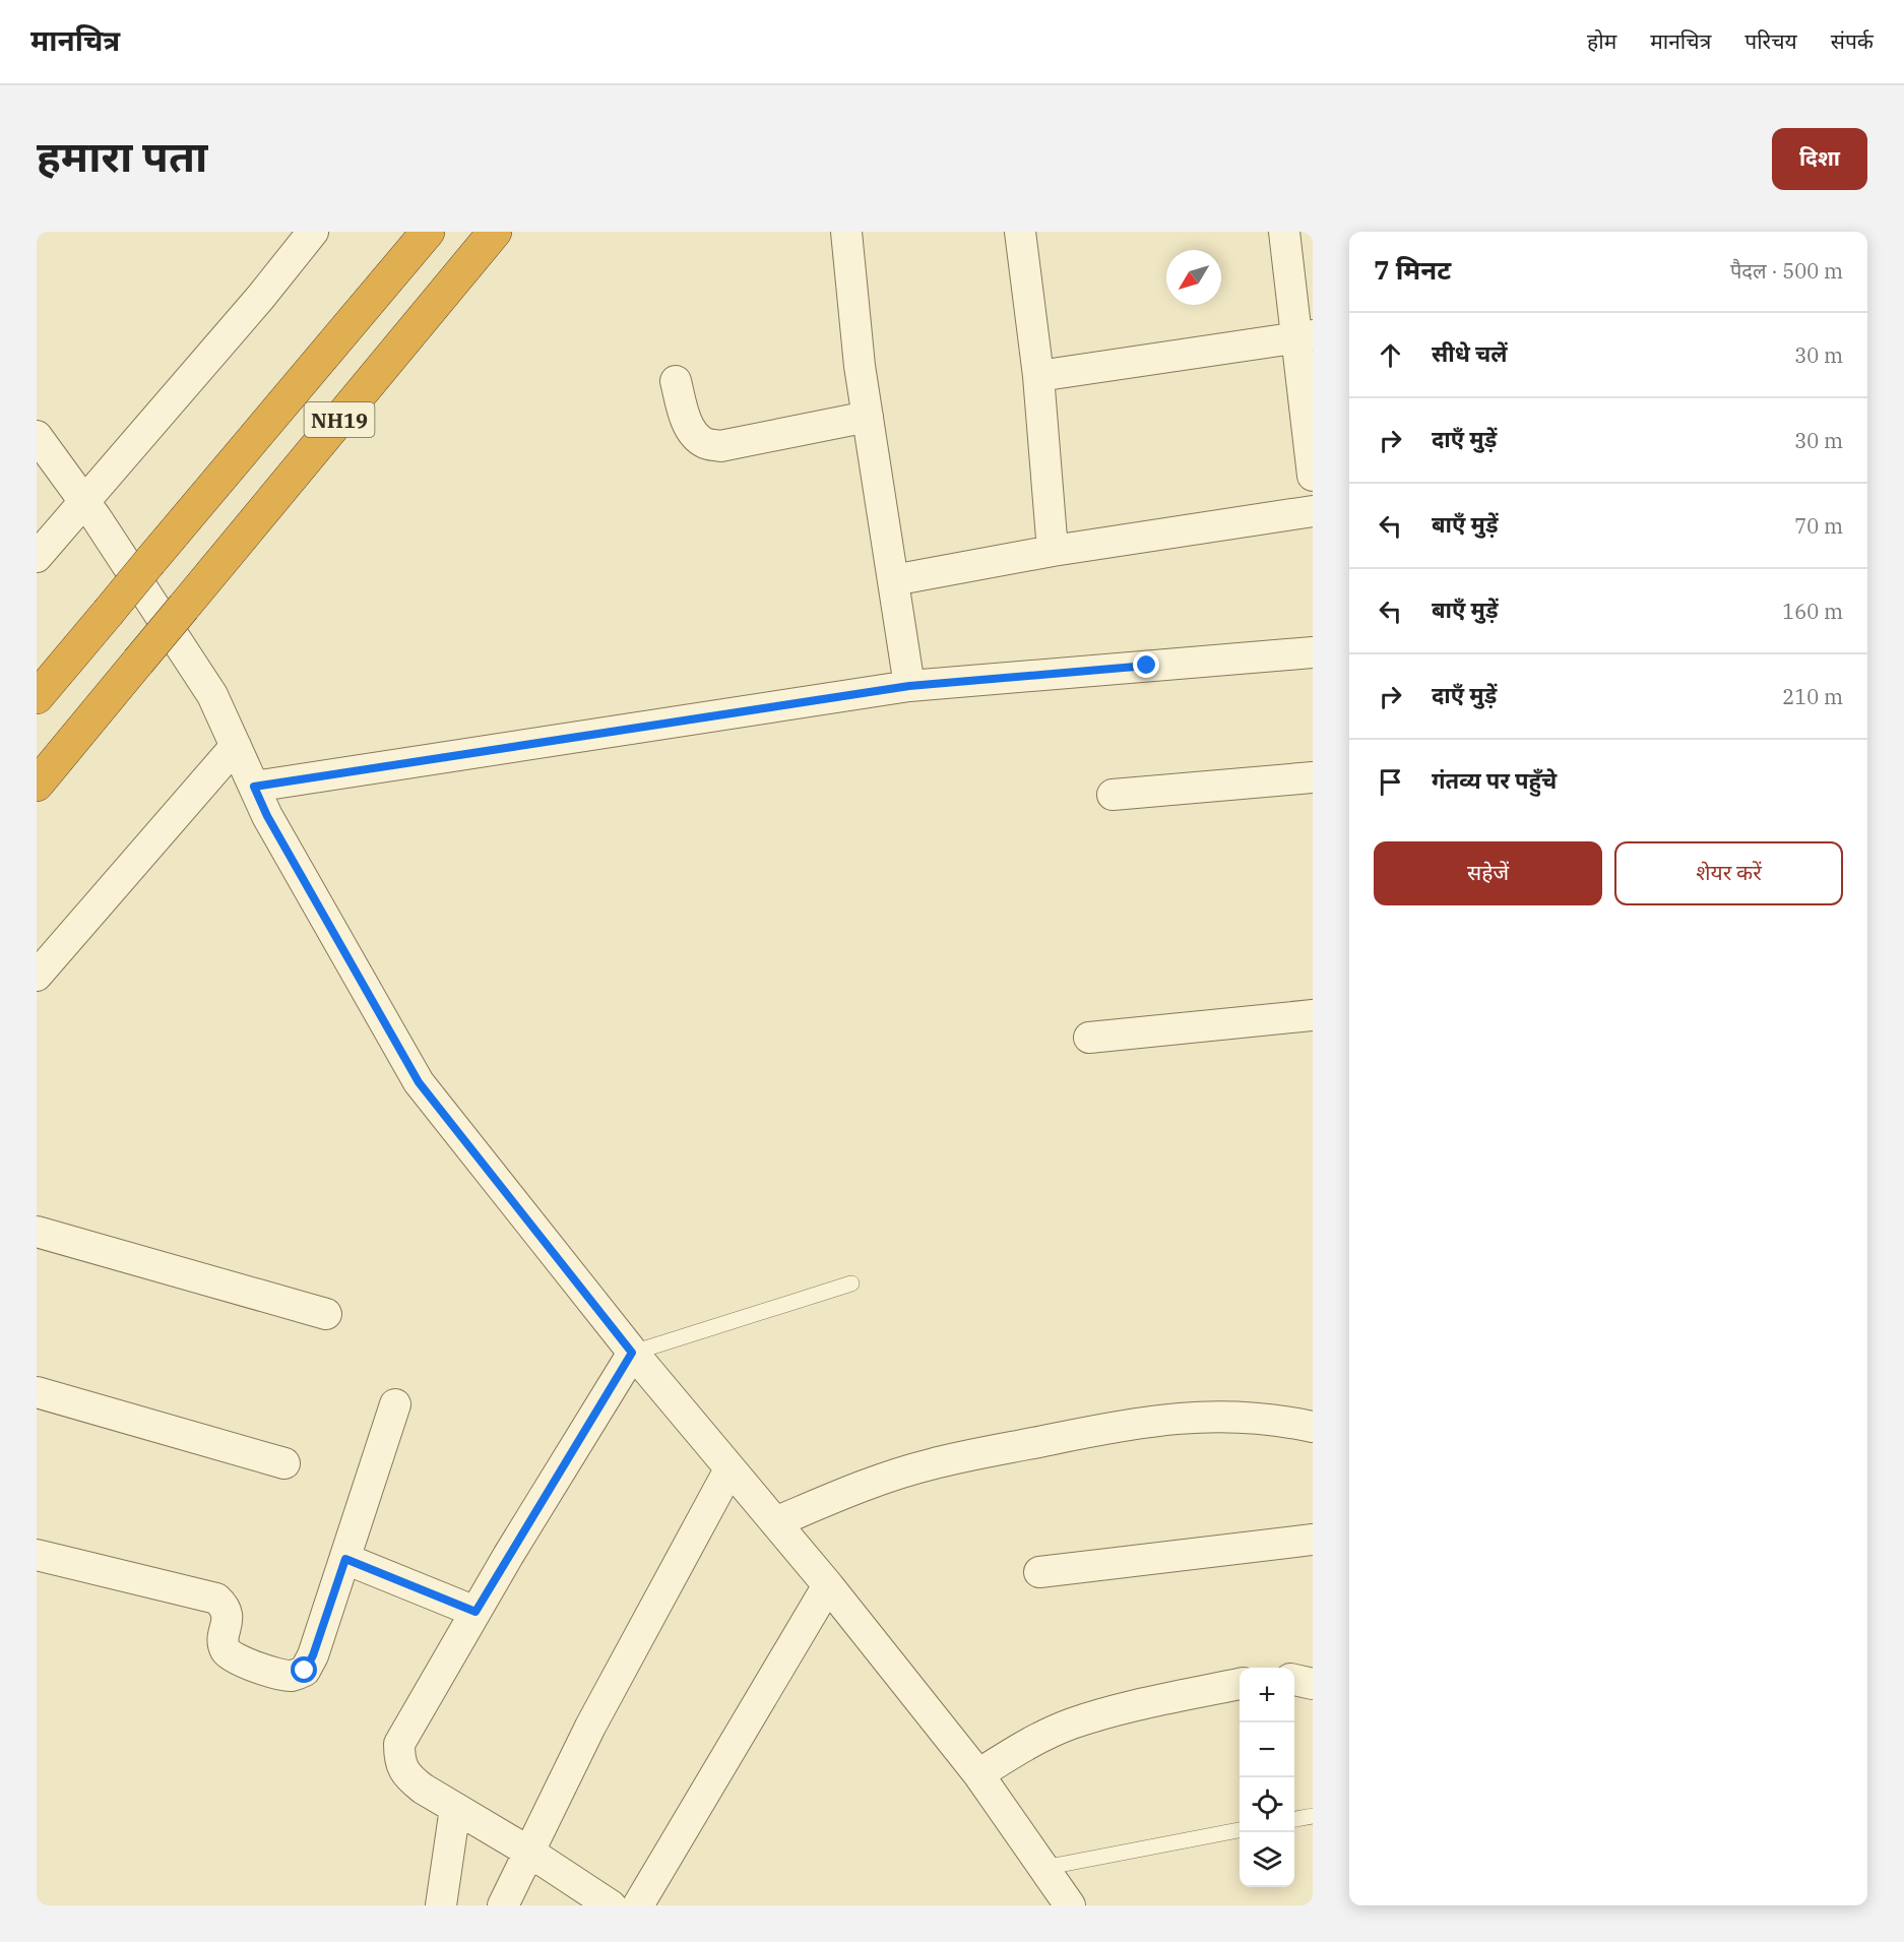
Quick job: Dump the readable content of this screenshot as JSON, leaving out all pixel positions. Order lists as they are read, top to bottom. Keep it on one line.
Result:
{"streets":{"highway":["NH19"]},"north":"bottom left","page":{"header":"मानचित्र","nav":["होम","मानचित्र","परिचय","संपर्क"],"title":"हमारा पता","buttons":["दिशा",["सहेजें","शेयर करें"]],"heading":["7 मिनट","पैदल · 500 m"],"list":[["सीधे चलें","30 m"],["दाएँ मुड़ें","30 m"],["बाएँ मुड़ें","70 m"],["बाएँ मुड़ें","160 m"],["दाएँ मुड़ें","210 m"],"गंतव्य पर पहुँचे"],"map_buttons":["+","−"]}}
